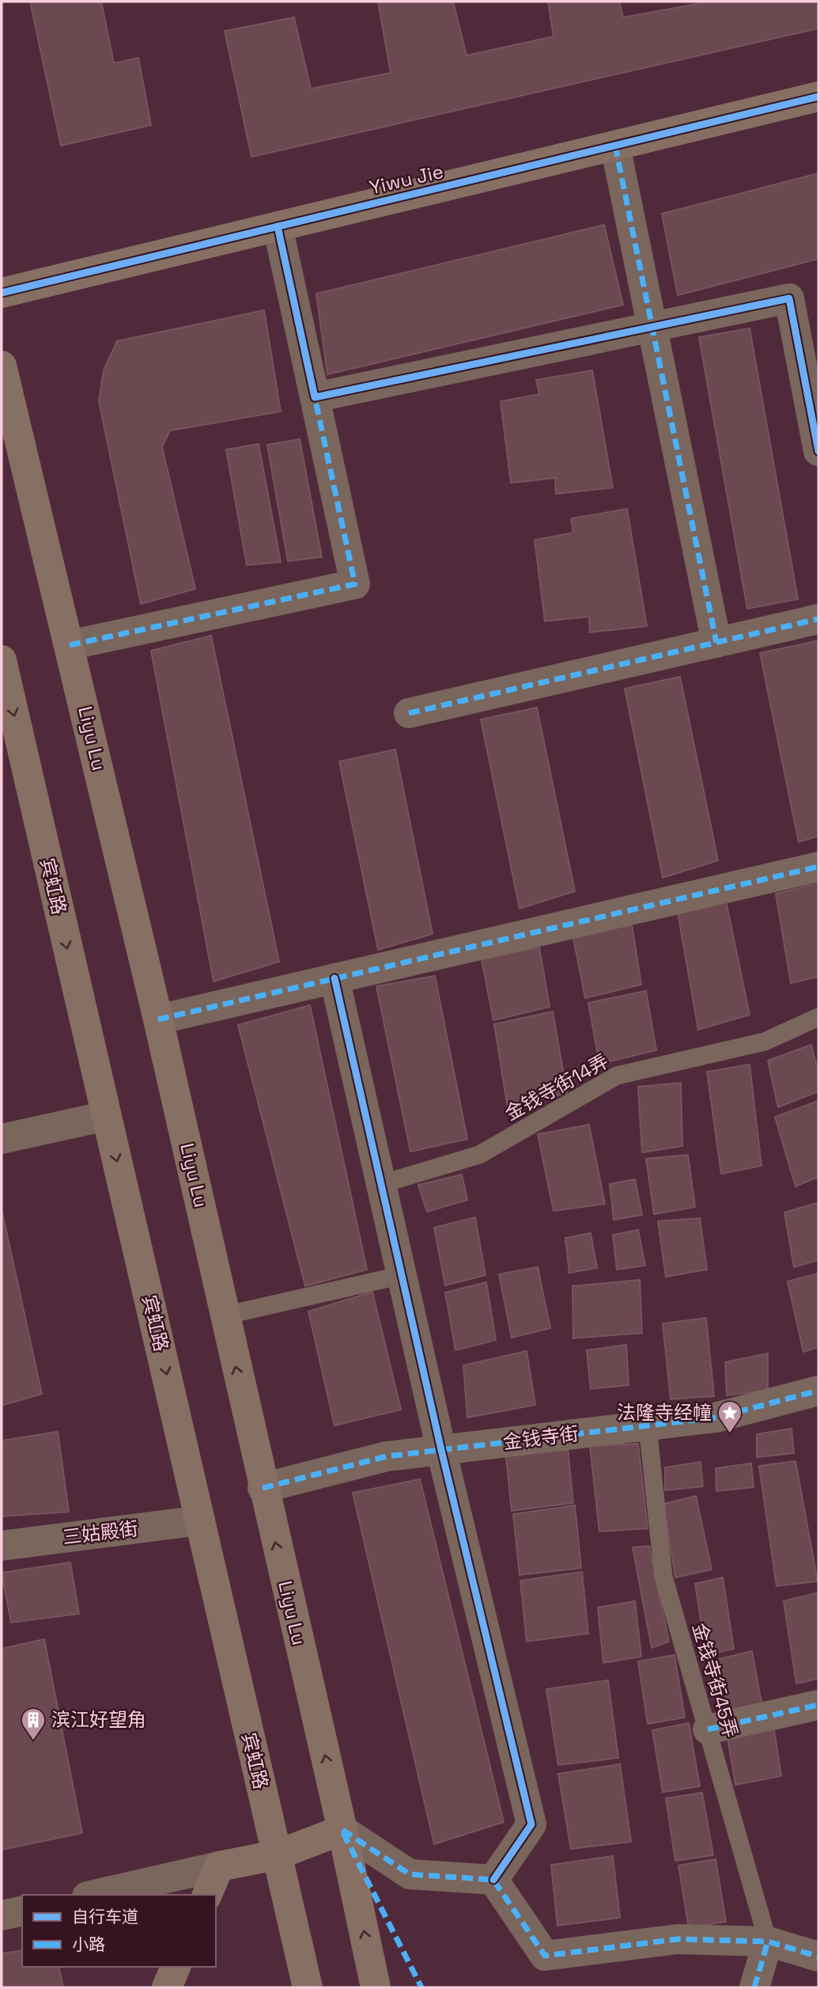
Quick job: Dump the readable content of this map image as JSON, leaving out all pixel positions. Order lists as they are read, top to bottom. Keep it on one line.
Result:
{"streets":{"main road":["Yiwu Jie","Liyu Lu","宾虹路"],"street":["金钱寺街","三姑殿街"],"lane":["金钱寺街14弄","金钱寺街45弄"]},"crossings":[["Liyu Lu","金钱寺街"],["宾虹路","三姑殿街"],["金钱寺街","金钱寺街45弄"]],"one_way":["Liyu Lu","宾虹路"],"places":{"place":["法隆寺经幢"],"building":["滨江好望角"]},"legend":["自行车道","小路"]}
